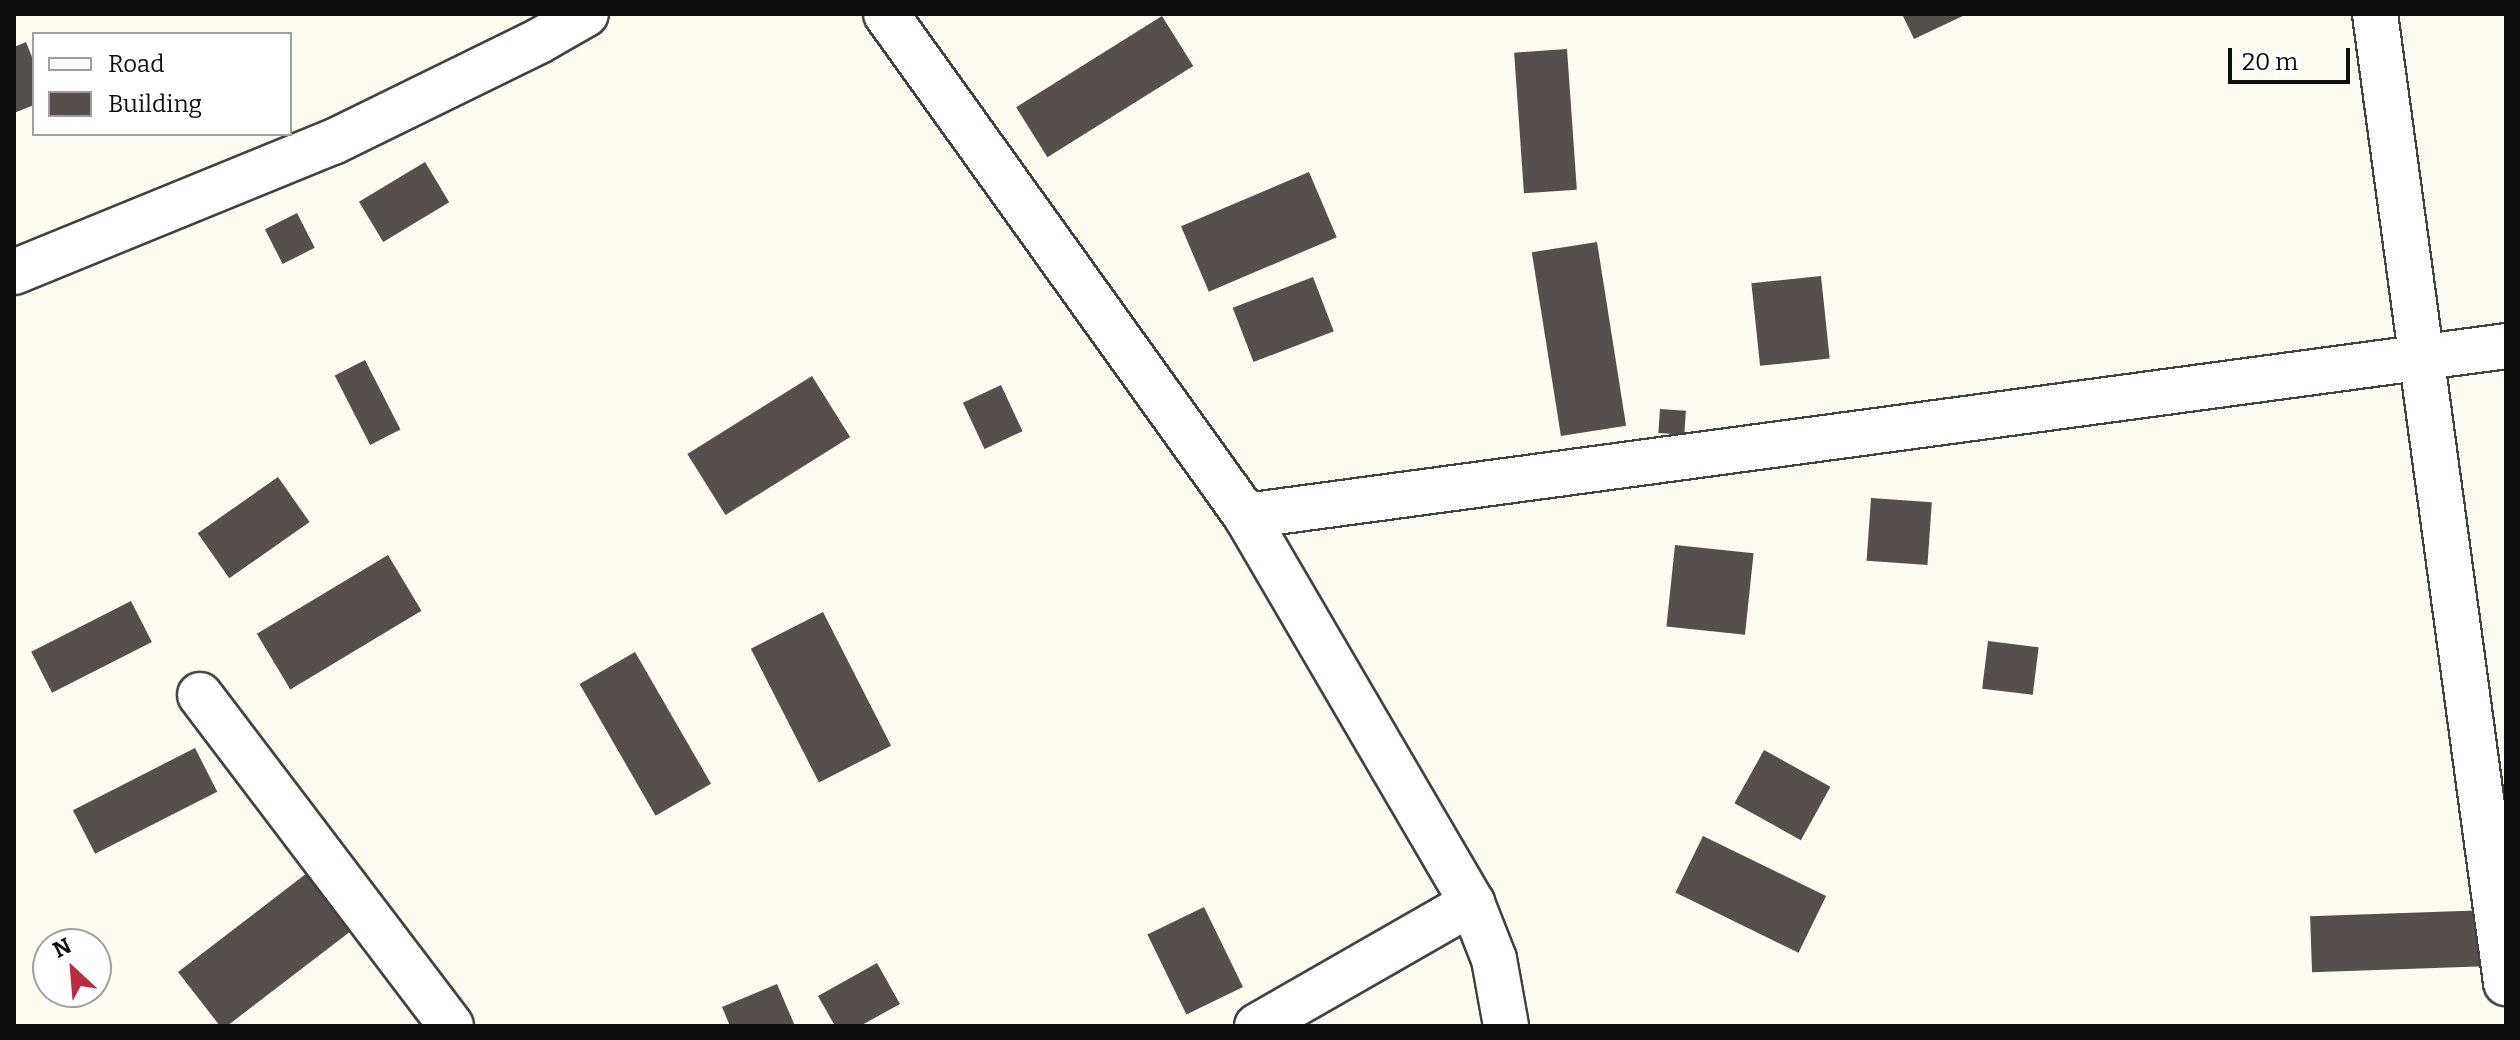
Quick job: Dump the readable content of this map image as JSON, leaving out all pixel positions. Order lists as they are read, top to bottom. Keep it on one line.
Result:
{"legend":["Road","Building"],"scale_bar":"20 m","north":"top left"}
